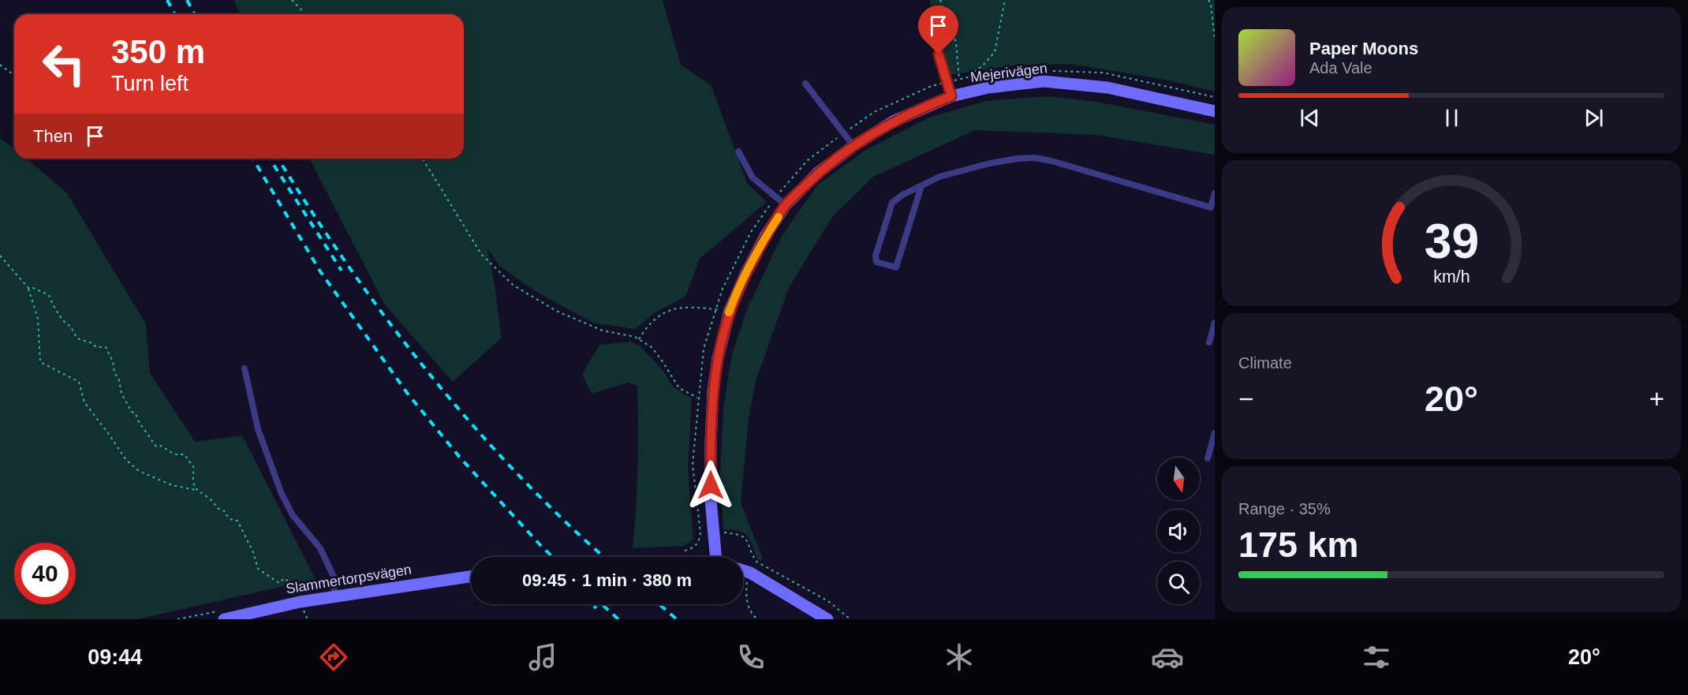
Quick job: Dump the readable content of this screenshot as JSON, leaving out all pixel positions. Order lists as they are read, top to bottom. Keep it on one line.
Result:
{"streets":{"street":["Mejerivägen","Slammertorpsvägen"]},"north":"bottom","page":{"turn":["350 m","Turn left"],"song":["Paper Moons","Ada Vale"],"then":"Then","tile":["Climate",["Range · 35%","175 km"]],"heat":["−","20°","+"],"limit":"40","trip":"09:45 · 1 min · 380 m","tabs":["09:44","20°"],"gauge":["39","km/h"]}}
